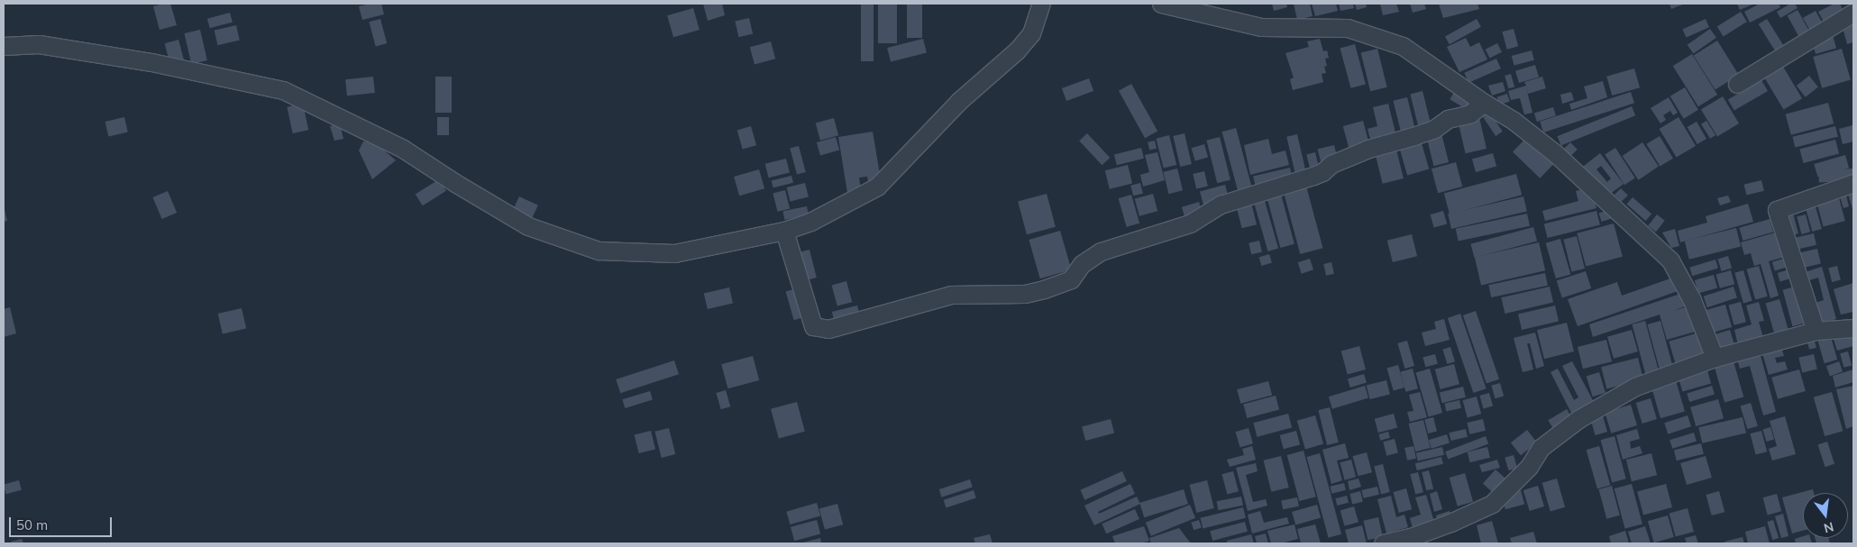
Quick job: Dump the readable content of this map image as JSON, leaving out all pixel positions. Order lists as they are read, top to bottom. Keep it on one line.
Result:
{"scale_bar":"50 m","north":"bottom"}
